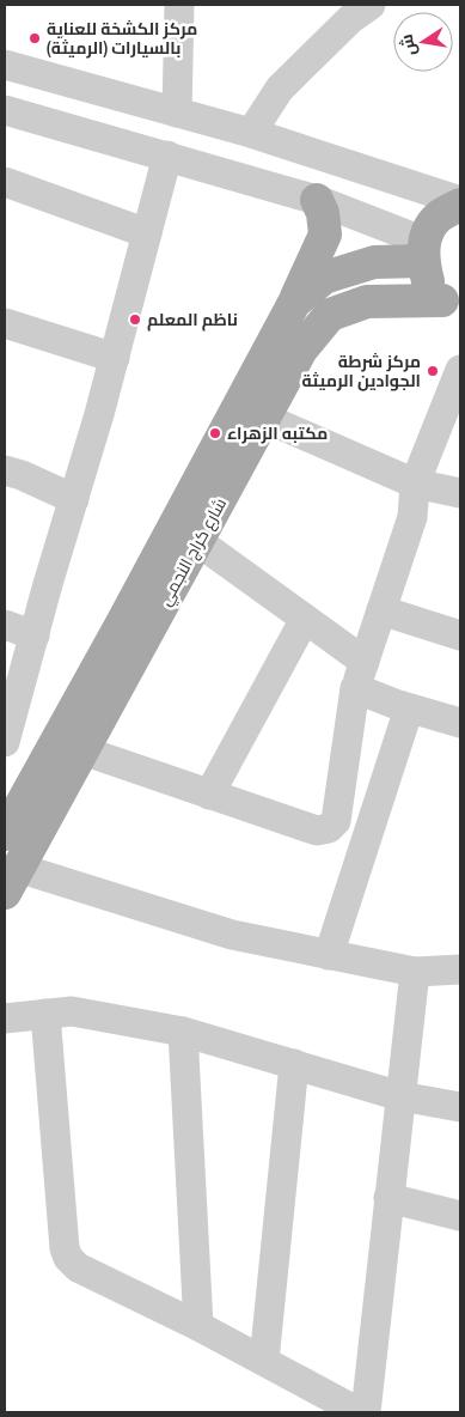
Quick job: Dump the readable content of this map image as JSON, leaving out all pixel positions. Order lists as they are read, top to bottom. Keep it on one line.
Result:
{"streets":{"main road":["شارع كراج النجمي"]},"places":["مركز الكشخة للعناية بالسيارات (الرميثة)","ناظم المعلم","مركز شرطة الجوادين الرميثة","مكتبه الزهراء"],"north":"left"}
